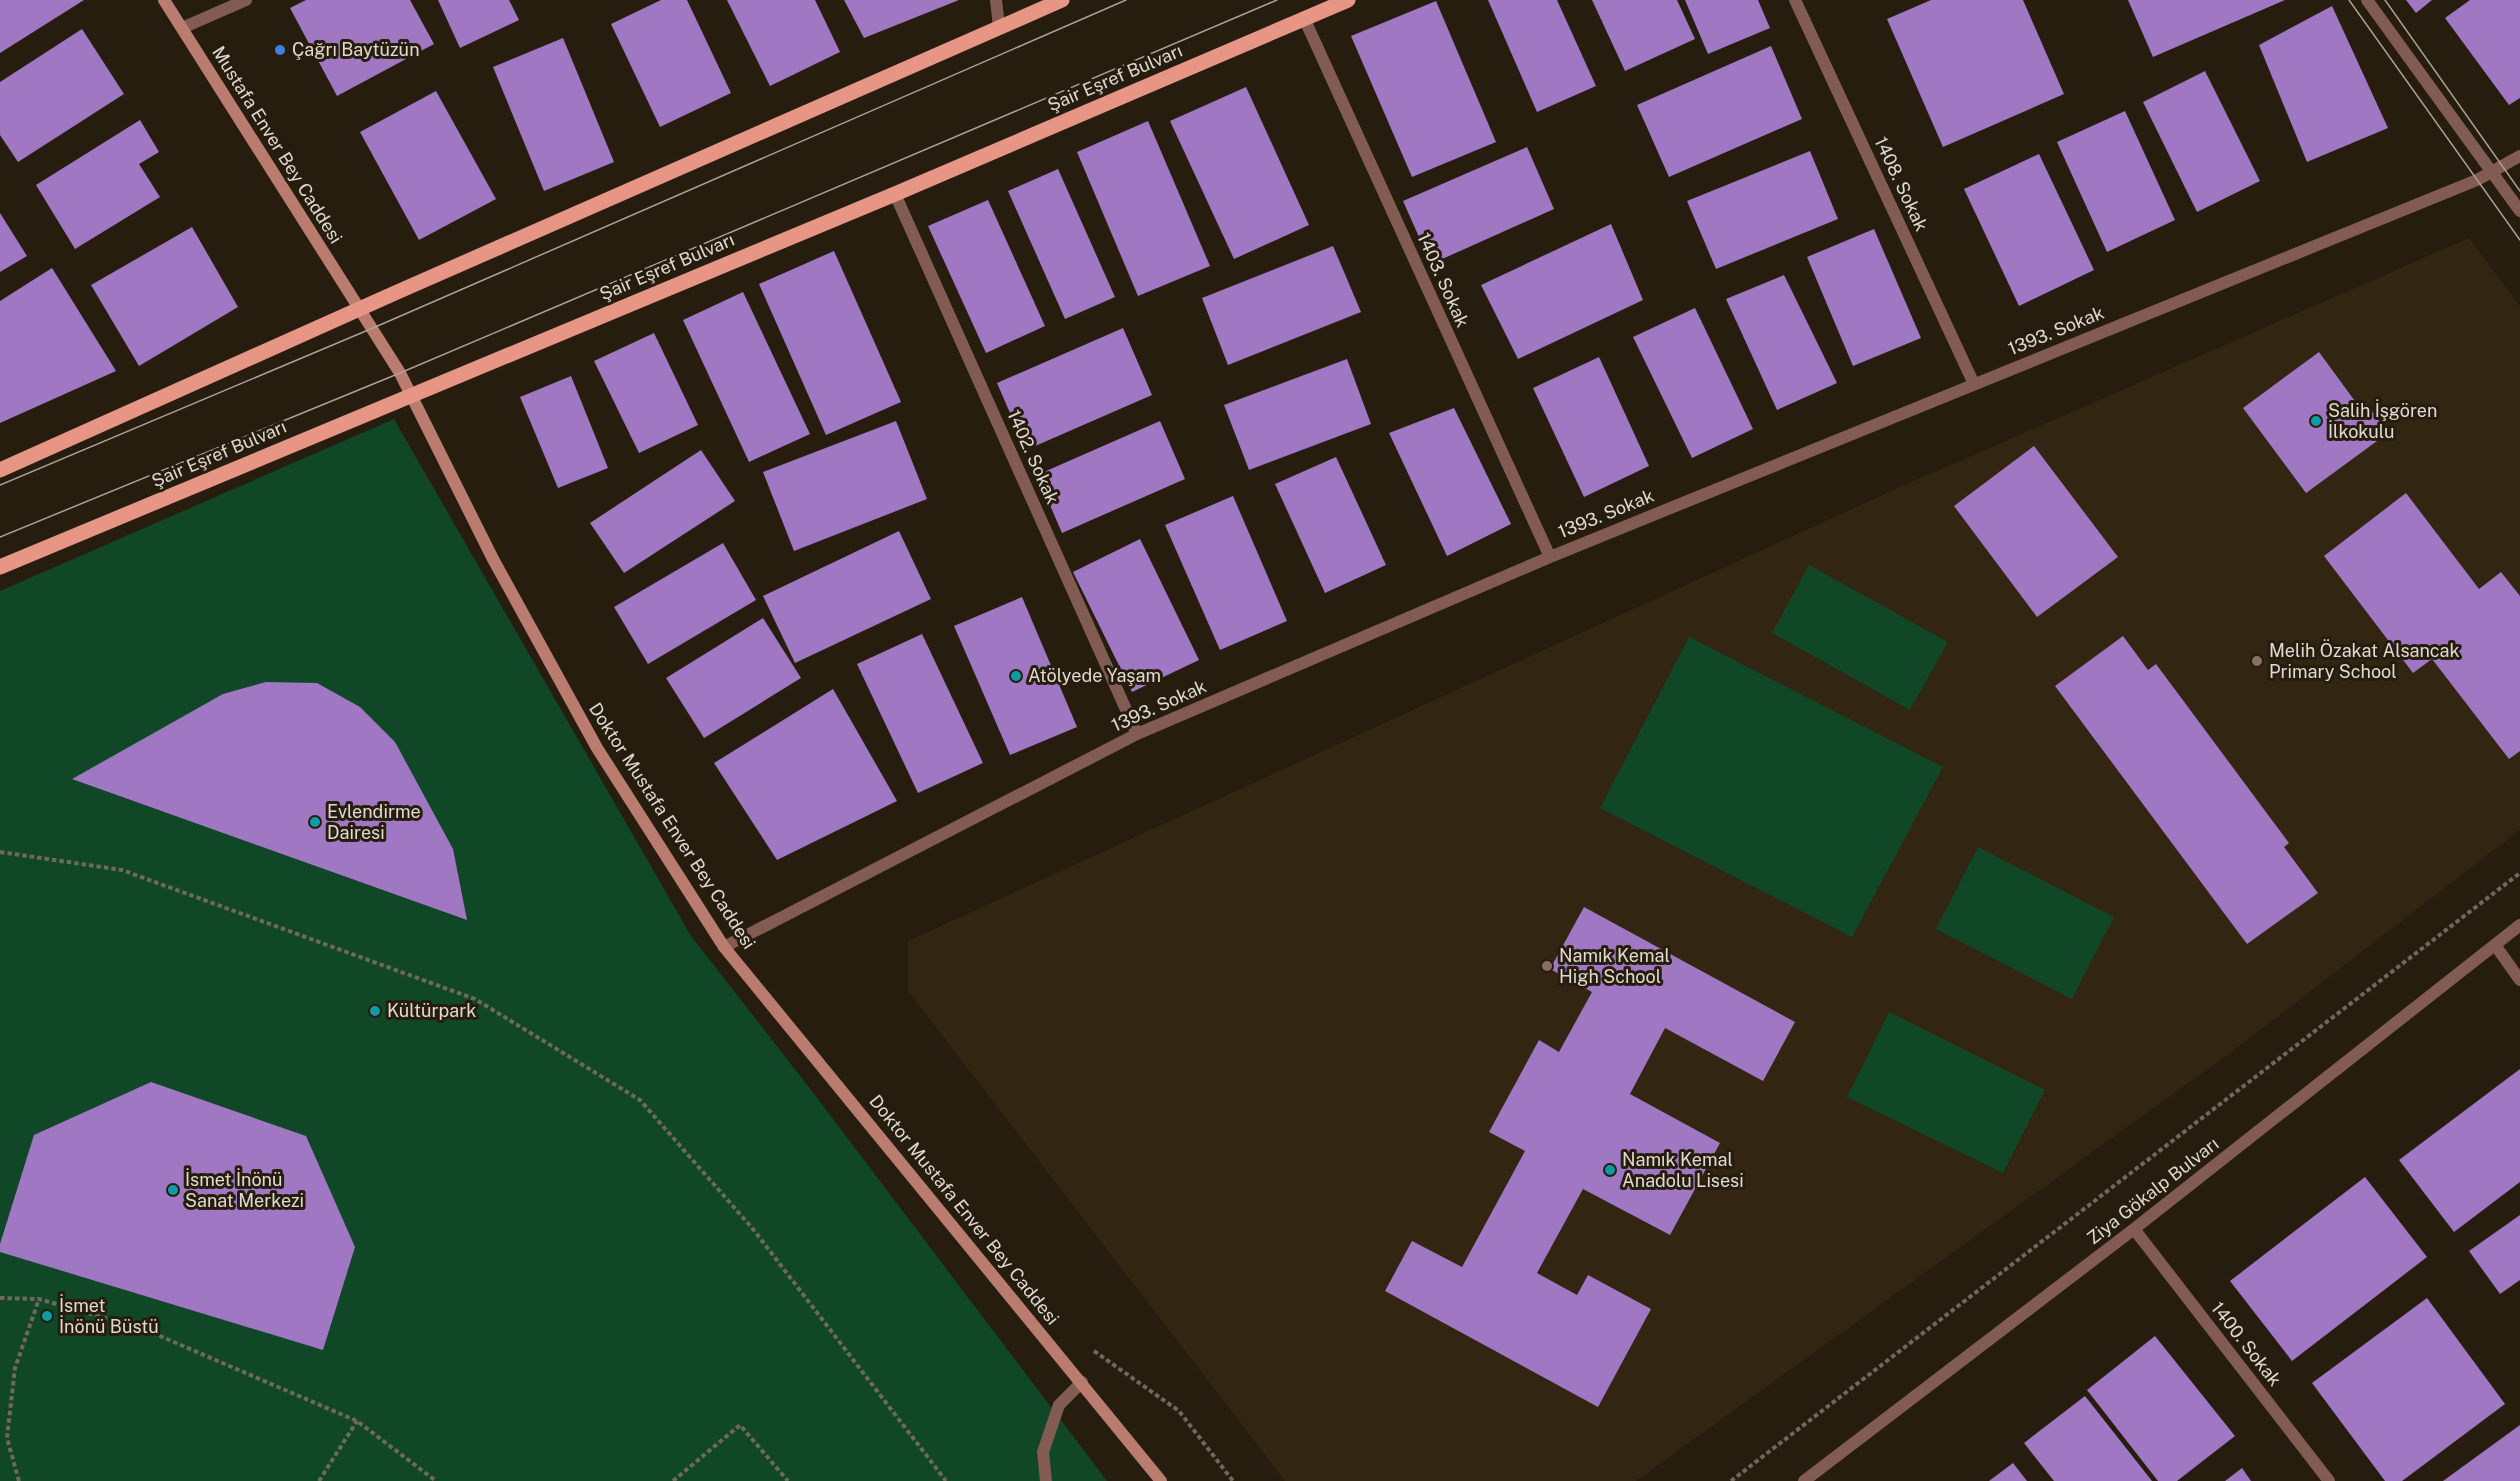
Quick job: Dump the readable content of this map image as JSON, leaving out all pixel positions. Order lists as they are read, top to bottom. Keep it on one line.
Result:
{"streets":{"main road":["Şair Eşref Bulvarı"],"street":["Mustafa Enver Bey Caddesi","1408. Sokak","1403. Sokak","1393. Sokak","1402. Sokak","Doktor Mustafa Enver Bey Caddesi","Ziya Gökalp Bulvarı","1400. Sokak"]},"crossings":[["Şair Eşref Bulvarı","1403. Sokak"],["Şair Eşref Bulvarı","1402. Sokak"],["Şair Eşref Bulvarı","Doktor Mustafa Enver Bey Caddesi"],["Mustafa Enver Bey Caddesi","Doktor Mustafa Enver Bey Caddesi"],["1408. Sokak","1393. Sokak"],["1403. Sokak","1393. Sokak"],["1393. Sokak","1402. Sokak"],["1393. Sokak","Doktor Mustafa Enver Bey Caddesi"],["Ziya Gökalp Bulvarı","1400. Sokak"]],"places":["Çağrı Baytüzün","Salih İşgören İlkokulu","Melih Özakat Alsancak Primary School","Atölyede Yaşam","Evlendirme Dairesi","Namık Kemal High School","Kültürpark","Namık Kemal Anadolu Lisesi","İsmet İnönü Sanat Merkezi","İsmet İnönü Büstü"]}
